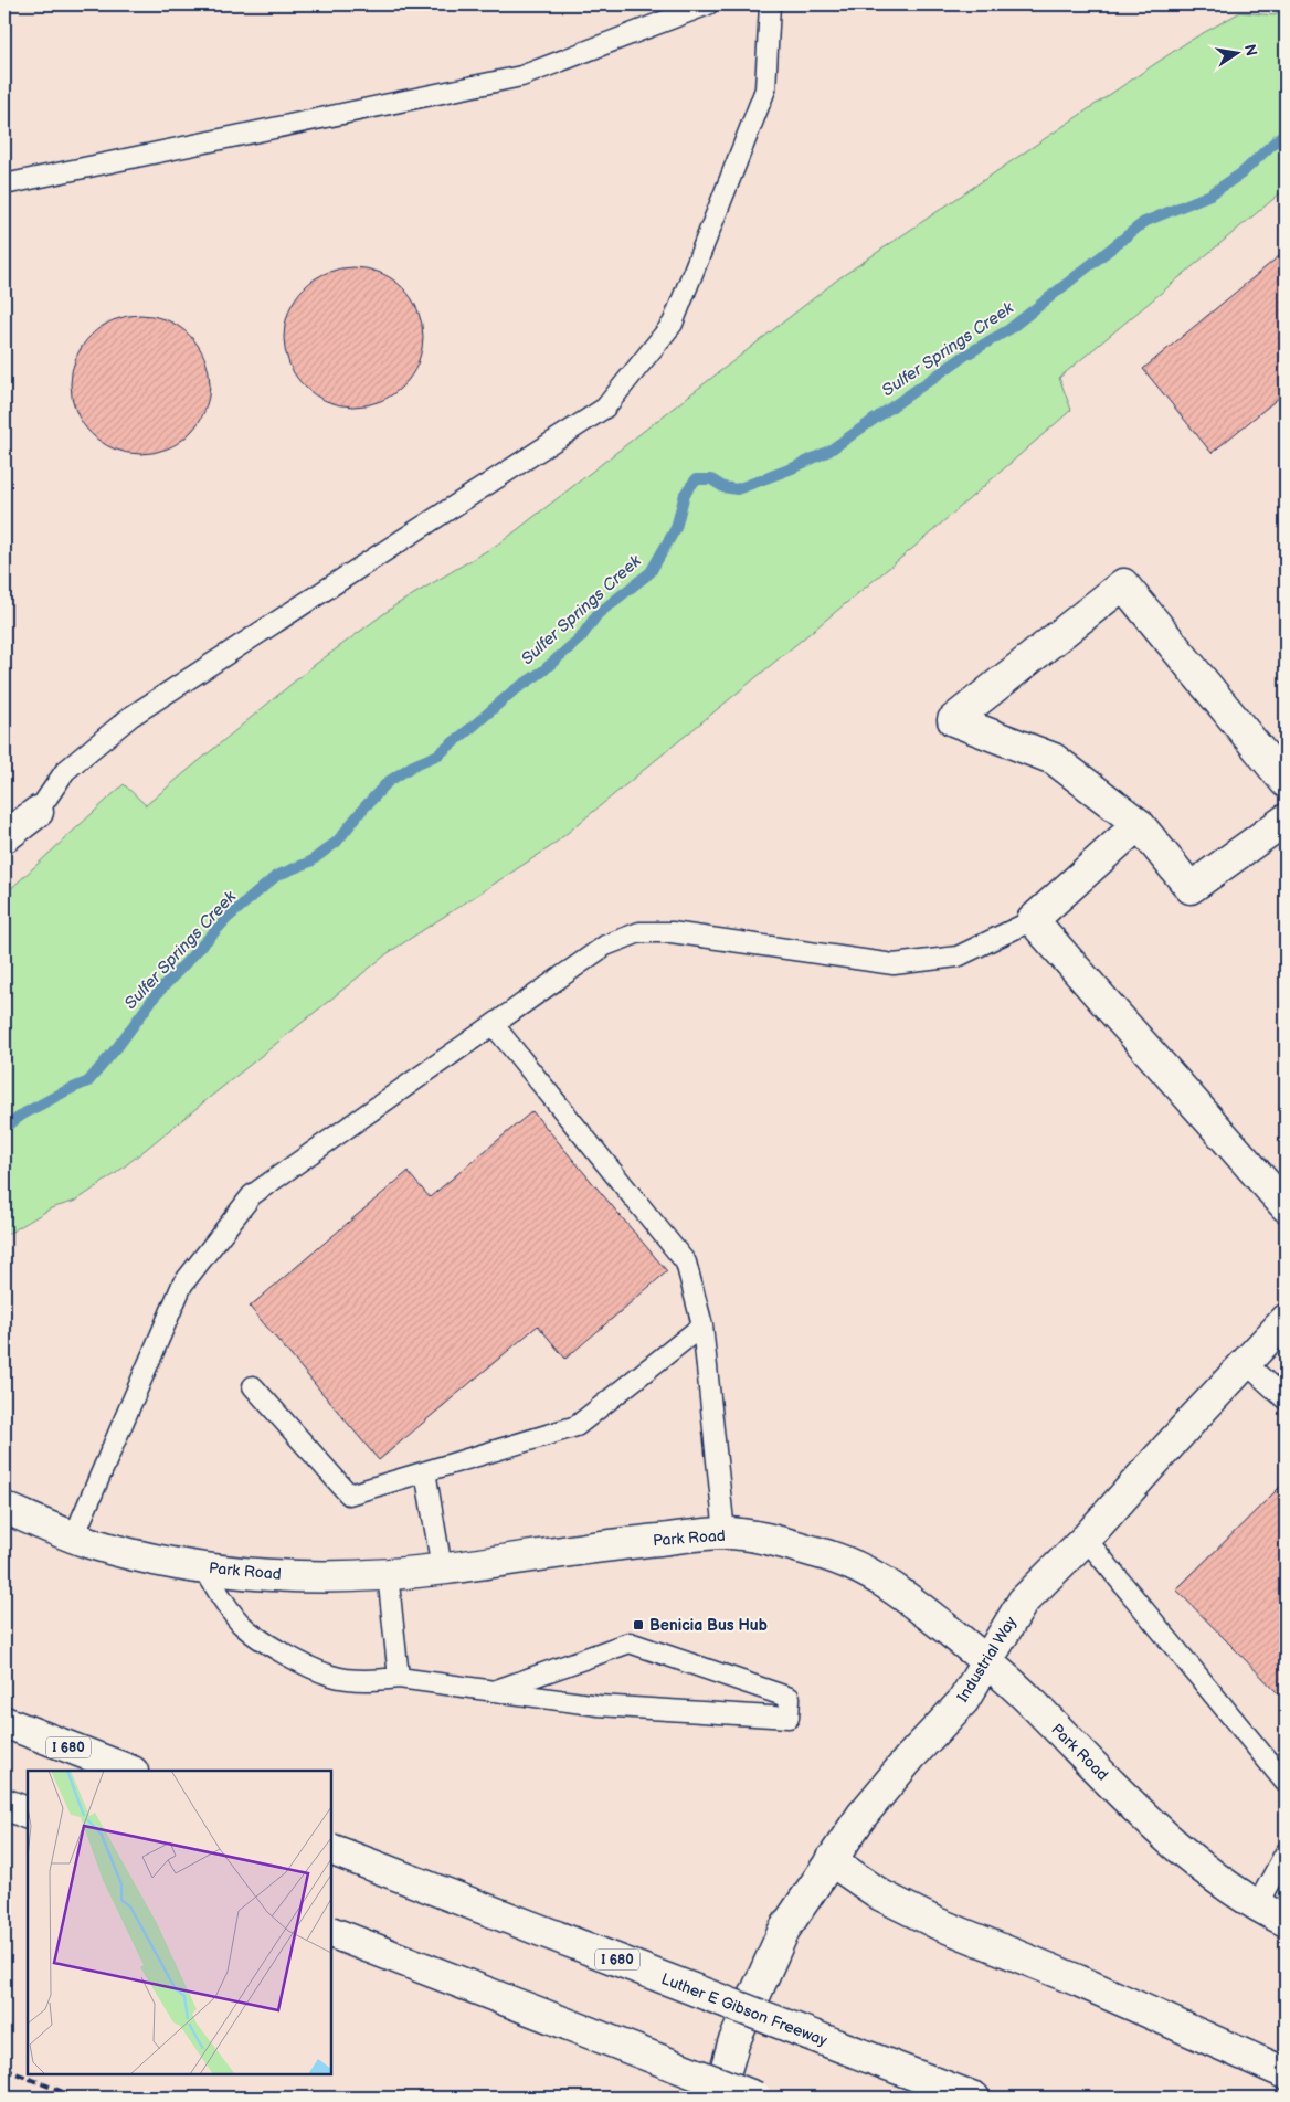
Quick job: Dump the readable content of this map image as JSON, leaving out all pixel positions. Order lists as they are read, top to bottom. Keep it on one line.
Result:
{"streets":{"main road":["Park Road","Industrial Way","I 680","Luther E Gibson Freeway"]},"crossings":[["Park Road","Industrial Way"]],"water":["Sulfer Springs Creek"],"places":{"transit":["Benicia Bus Hub"]},"north":"right"}
